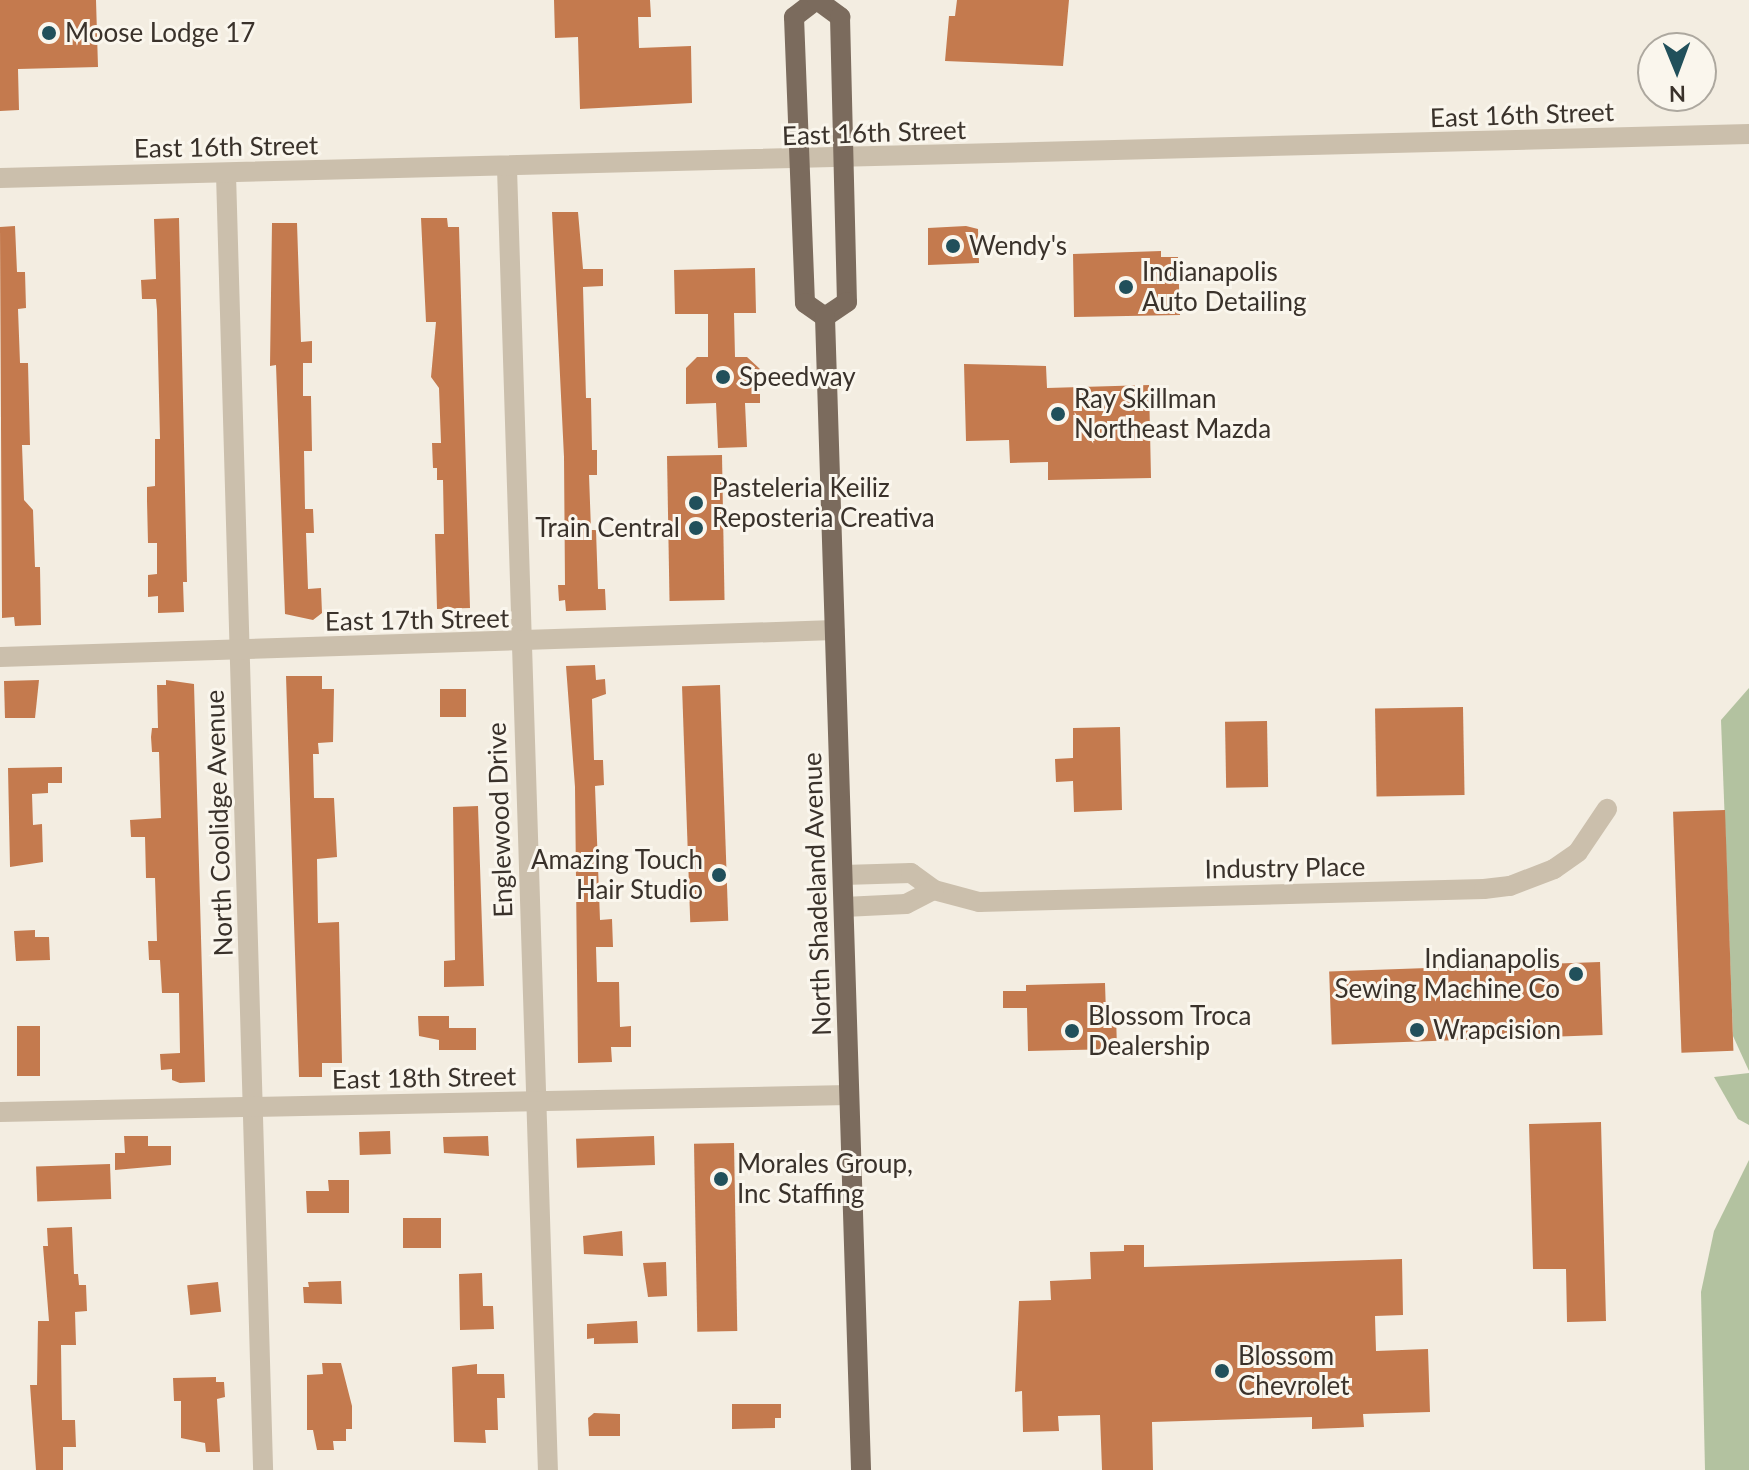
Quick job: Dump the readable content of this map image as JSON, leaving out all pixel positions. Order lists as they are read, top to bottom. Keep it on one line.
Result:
{"streets":{"main road":["North Shadeland Avenue"],"street":["East 16th Street","East 17th Street","Englewood Drive","North Coolidge Avenue","Industry Place","East 18th Street"]},"crossings":[["East 16th Street","Englewood Drive"],["East 16th Street","North Coolidge Avenue"],["East 17th Street","Englewood Drive"],["East 17th Street","North Coolidge Avenue"],["East 17th Street","North Shadeland Avenue"],["Englewood Drive","East 18th Street"],["North Coolidge Avenue","East 18th Street"],["Industry Place","North Shadeland Avenue"],["North Shadeland Avenue","East 18th Street"]],"places":["Moose Lodge 17","Wendy's","Indianapolis Auto Detailing","Speedway","Ray Skillman Northeast Mazda","Pasteleria Keiliz Reposteria Creativa","Train Central","Amazing Touch Hair Studio","Indianapolis Sewing Machine Co","Wrapcision","Blossom Troca Dealership","Morales Group, Inc Staffing","Blossom Chevrolet"],"north":"bottom"}
